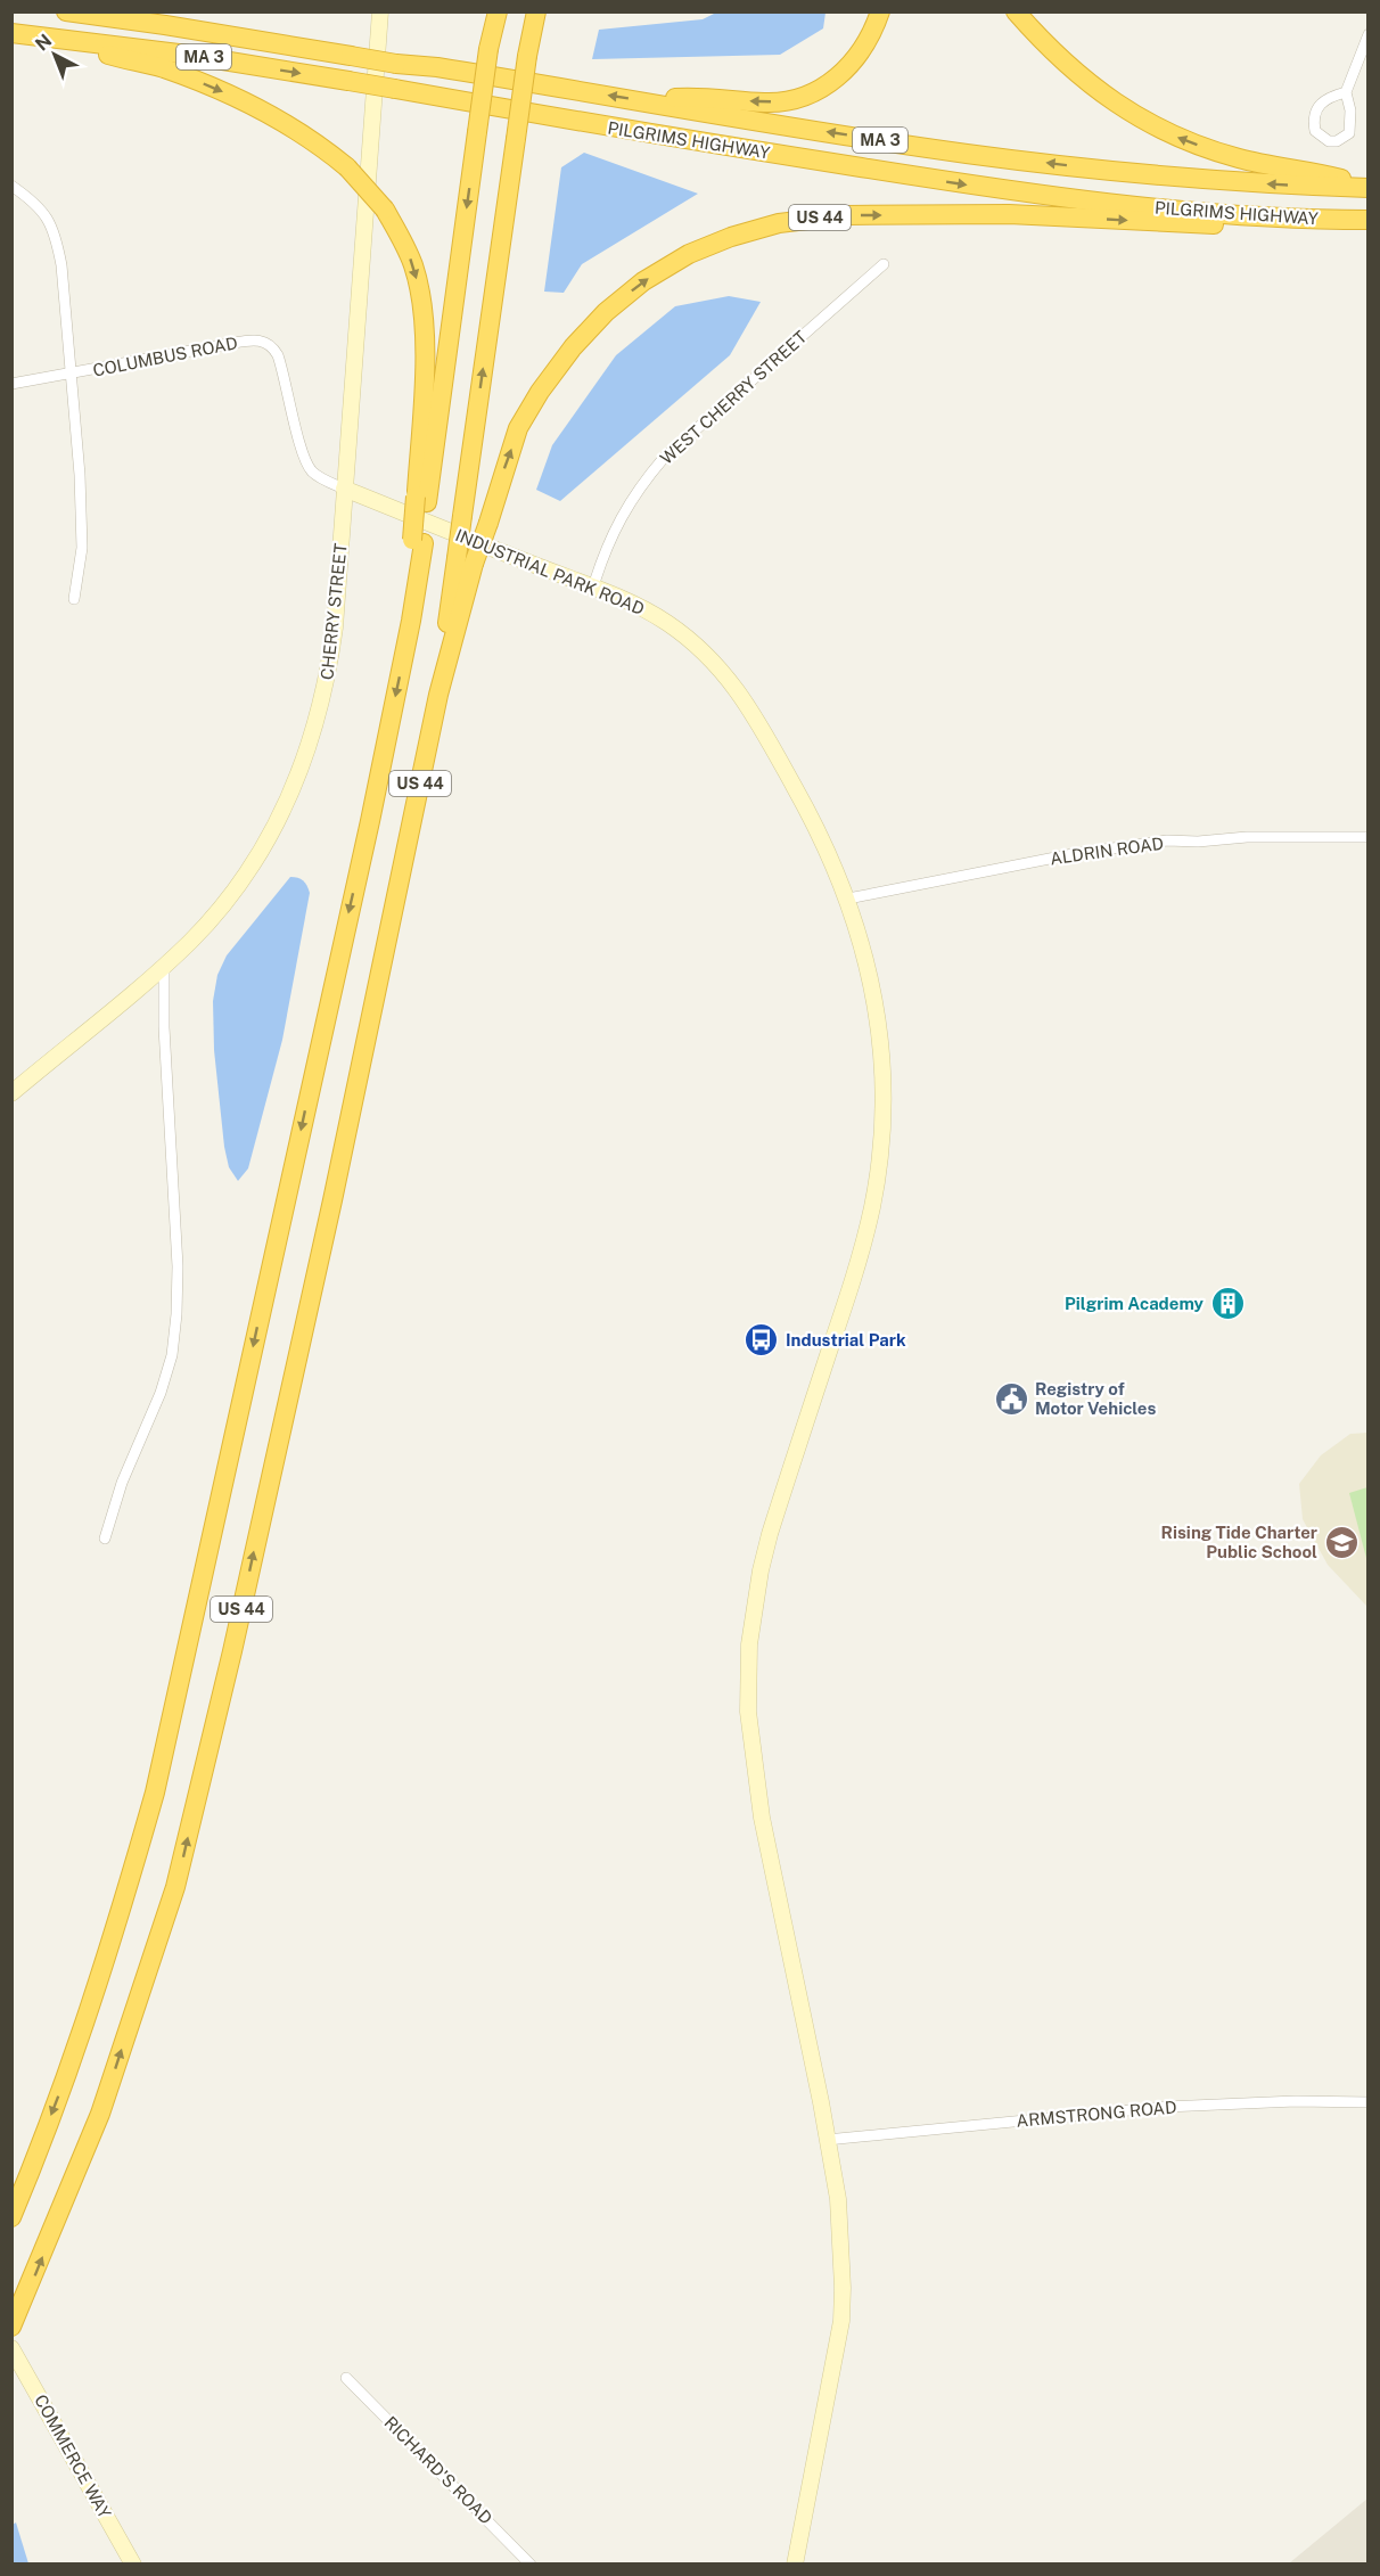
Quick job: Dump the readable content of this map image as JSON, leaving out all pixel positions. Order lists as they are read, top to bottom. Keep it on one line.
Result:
{"streets":{"highway":["MA 3","PILGRIMS HIGHWAY","US 44"],"street":["COLUMBUS ROAD","WEST CHERRY STREET","INDUSTRIAL PARK ROAD","CHERRY STREET","ALDRIN ROAD","ARMSTRONG ROAD","COMMERCE WAY","RICHARD'S ROAD"]},"crossings":[["PILGRIMS HIGHWAY","US 44"],["COLUMBUS ROAD","INDUSTRIAL PARK ROAD"],["COLUMBUS ROAD","CHERRY STREET"],["WEST CHERRY STREET","INDUSTRIAL PARK ROAD"],["INDUSTRIAL PARK ROAD","CHERRY STREET"],["INDUSTRIAL PARK ROAD","ALDRIN ROAD"],["INDUSTRIAL PARK ROAD","ARMSTRONG ROAD"]],"places":{"building":["Pilgrim Academy"],"bus stop":["Industrial Park"],"public building":["Registry of Motor Vehicles"],"school or university":["Rising Tide Charter Public School"]},"north":"top left"}
